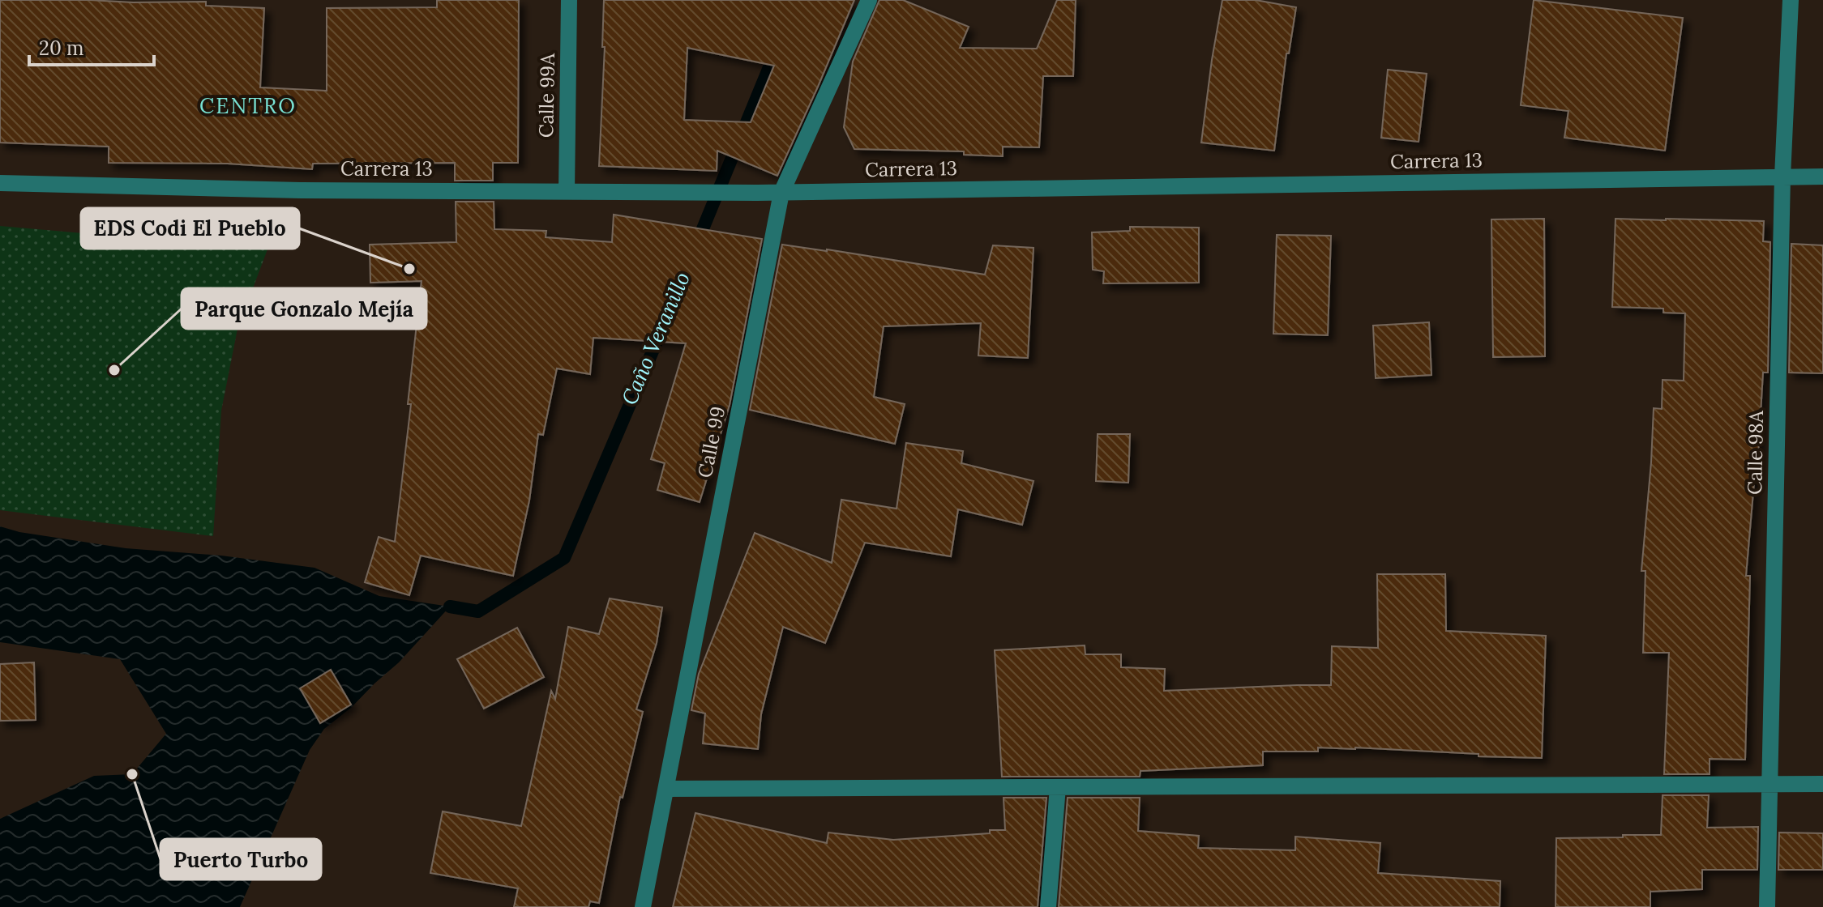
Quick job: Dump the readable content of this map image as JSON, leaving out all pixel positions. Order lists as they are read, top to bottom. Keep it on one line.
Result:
{"streets":{"street":["Calle 99A","Carrera 13","Calle 99","Calle 98A"]},"crossings":[["Calle 99A","Carrera 13"],["Carrera 13","Calle 99"],["Carrera 13","Calle 98A"]],"districts":["CENTRO"],"water":["Caño Veranillo"],"places":["EDS Codi El Pueblo","Parque Gonzalo Mejía","Puerto Turbo"],"scale_bar":"20 m"}
